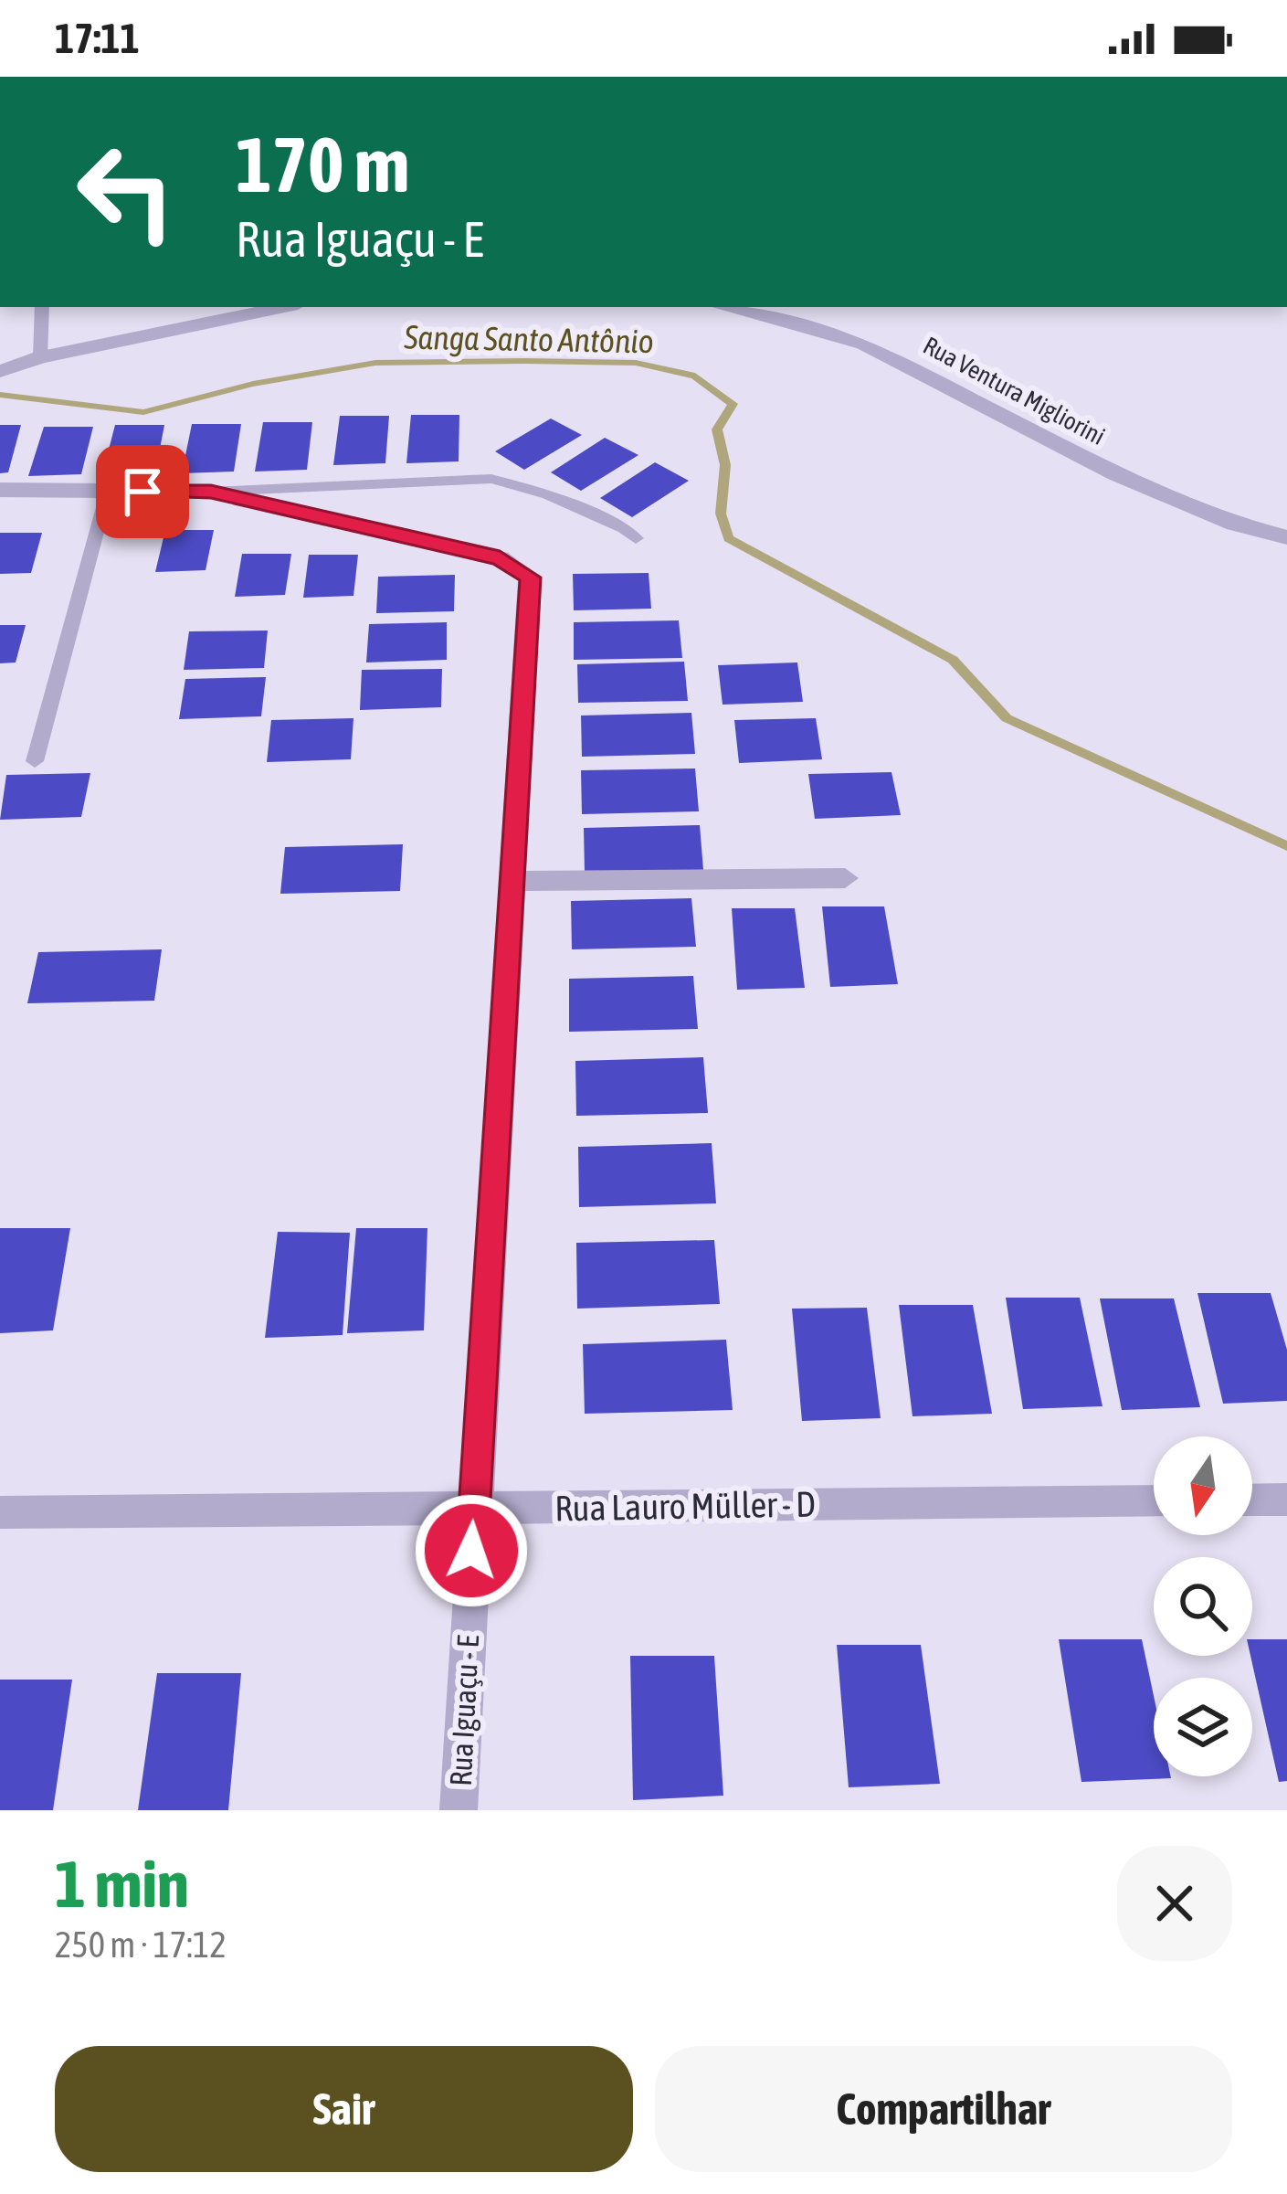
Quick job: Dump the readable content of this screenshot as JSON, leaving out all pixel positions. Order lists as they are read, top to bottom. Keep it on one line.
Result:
{"streets":{"street":["Rua Ventura Migliorini","Rua Lauro Müller - D","Rua Iguaçu - E"]},"crossings":[["Rua Lauro Müller - D","Rua Iguaçu - E"]],"water":["Sanga Santo Antônio"],"north":"bottom","page":{"status":"17:11","turn":["170 m","Rua Iguaçu - E"],"heading":["1 min","250 m · 17:12"],"buttons":["Sair","Compartilhar"]}}
